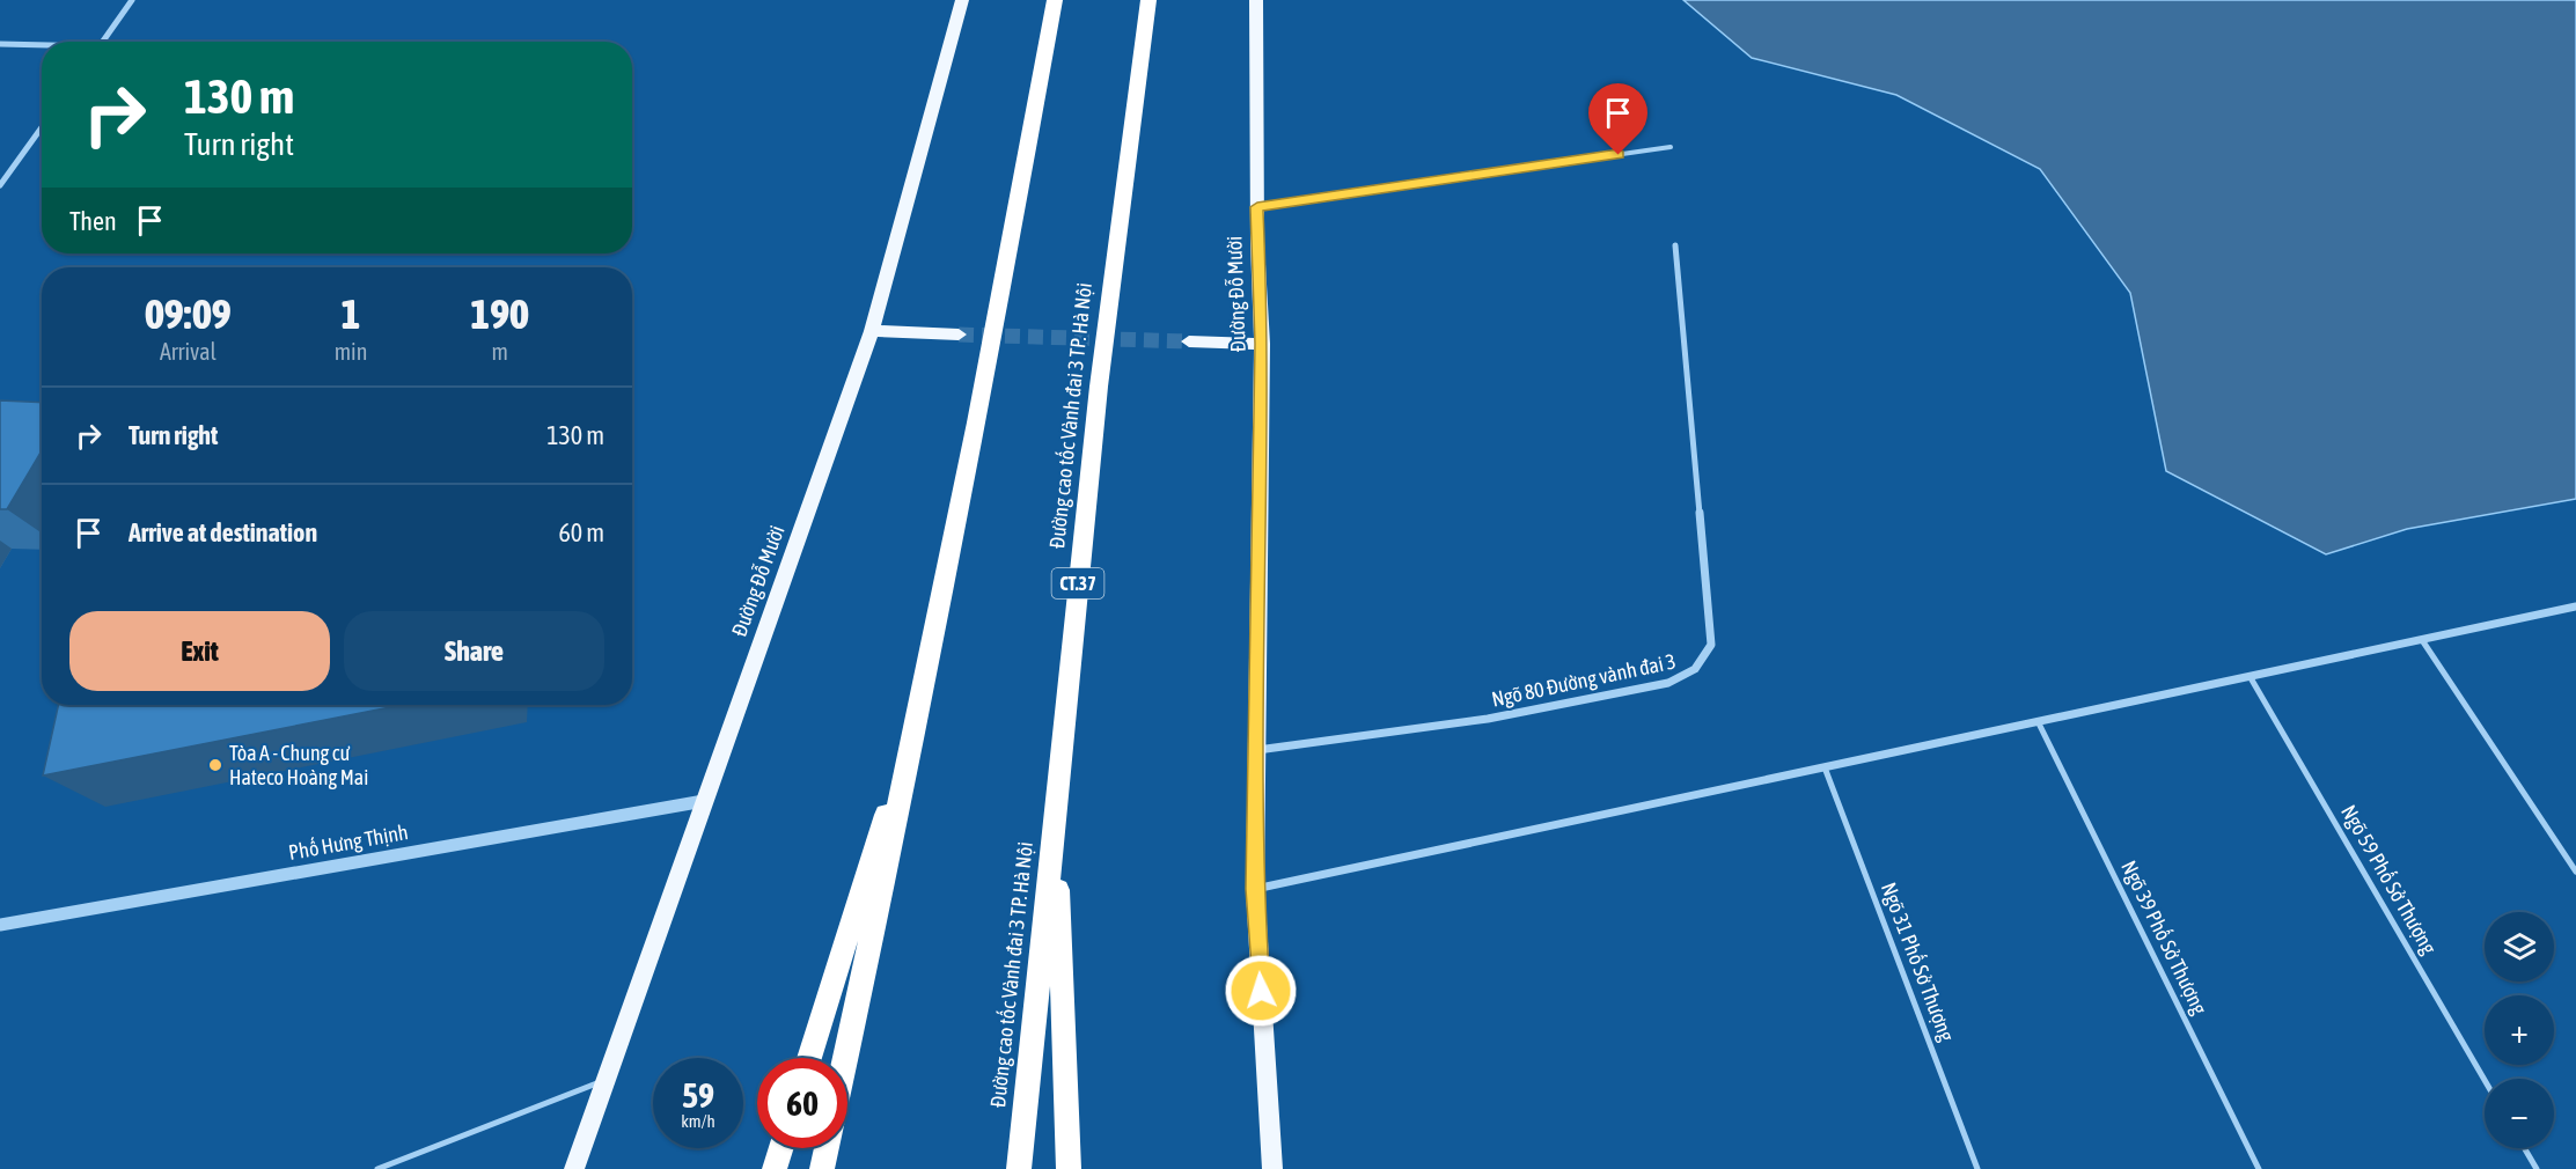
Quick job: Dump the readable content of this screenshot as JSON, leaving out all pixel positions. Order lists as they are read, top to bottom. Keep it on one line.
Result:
{"streets":{"highway":["Đường cao tốc Vành đai 3 TP. Hà Nội","CT.37"],"main road":["Đường Đỗ Mười"],"street":["Ngõ 80 Đường vành đai 3","Phố Hưng Thịnh"],"lane":["Ngõ 59 Phố Sở Thượng","Ngõ 39 Phố Sở Thượng","Ngõ 31 Phố Sở Thượng"]},"crossings":[["Đường Đỗ Mười","Ngõ 80 Đường vành đai 3"],["Đường Đỗ Mười","Phố Hưng Thịnh"]],"places":["Tòa A - Chung cư Hateco Hoàng Mai"],"page":{"turn":["130 m","Turn right"],"then":"Then","eta":["09:09","Arrival","1","min","190","m"],"list":[{"name":"Turn right","value":"130 m"},{"name":"Arrive at destination","value":"60 m"}],"buttons":["Exit","Share"],"map_buttons":["+","−"],"speed":"59 km/h","limit":"60"}}
